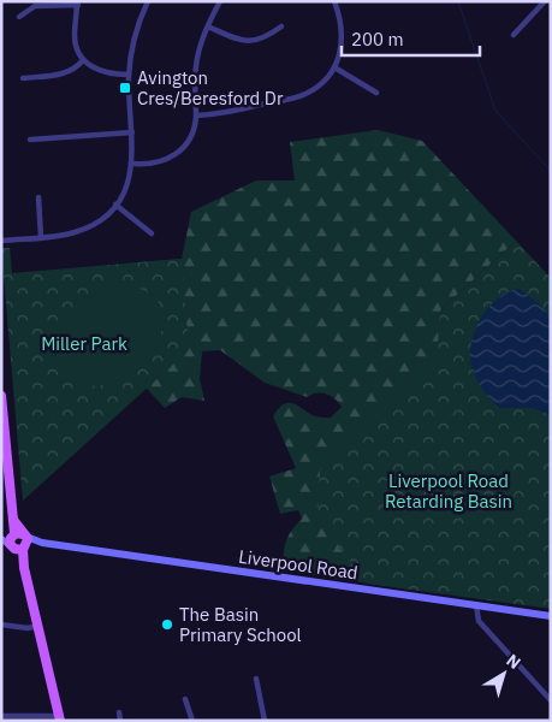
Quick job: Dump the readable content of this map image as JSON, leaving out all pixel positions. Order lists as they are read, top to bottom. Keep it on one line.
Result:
{"streets":{"main road":["Liverpool Road"]},"parks":["Miller Park","Liverpool Road Retarding Basin"],"places":{"transit":["Avington Cres/Beresford Dr"],"other":["The Basin Primary School"]},"scale_bar":"200 m","north":"top right"}
